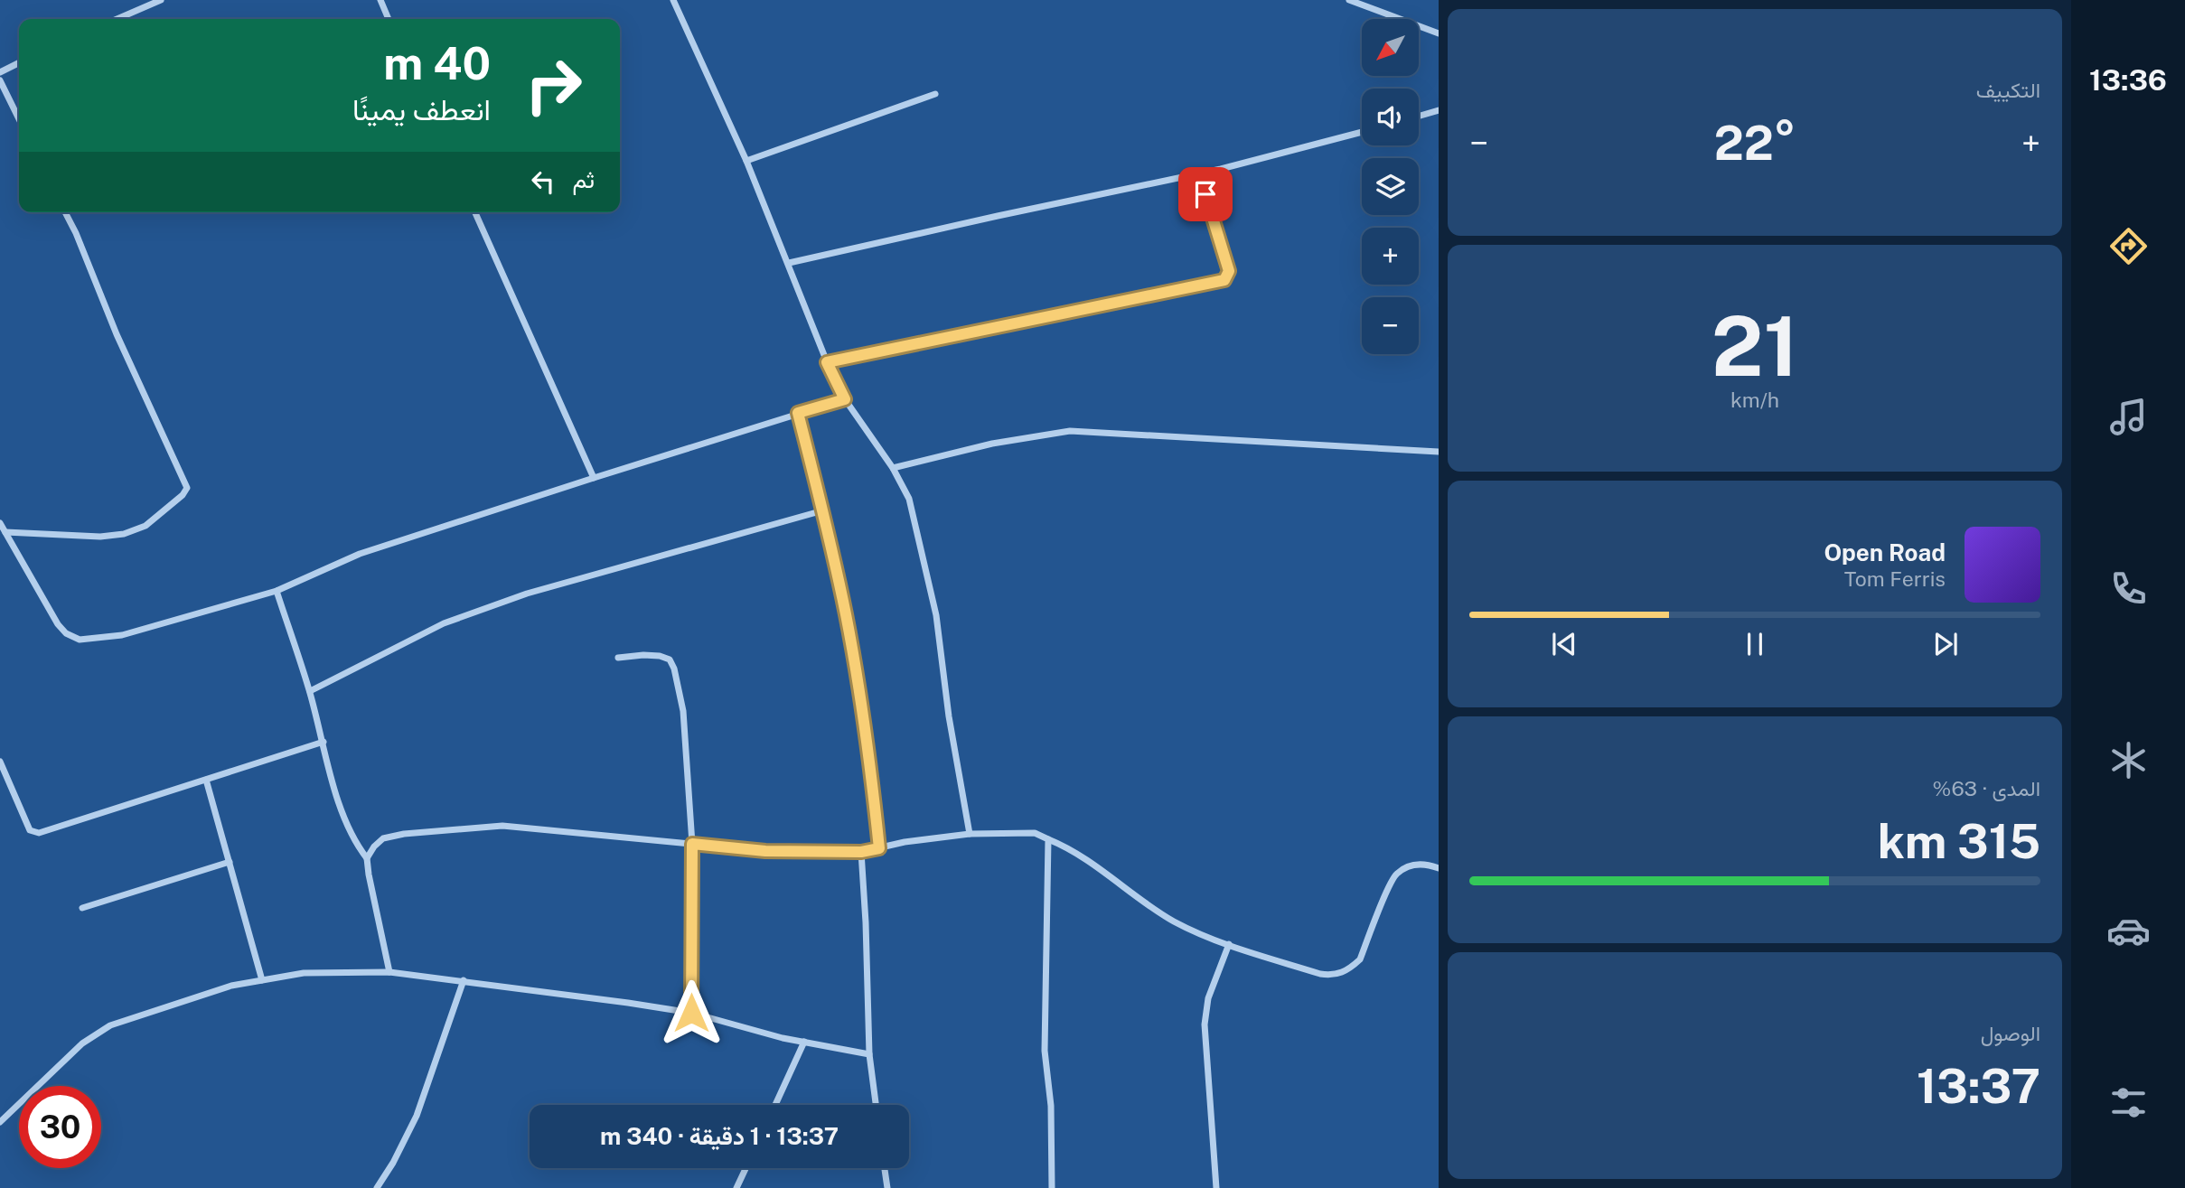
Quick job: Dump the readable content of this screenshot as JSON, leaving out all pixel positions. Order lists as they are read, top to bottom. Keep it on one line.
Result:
{"north":"bottom left","page":{"tabs":"13:36","tile":["التكييف",["21","km/h"],["المدى · 63%","315 km"],["الوصول","13:37"]],"map_buttons":["+","−"],"turn":["40 m","انعطف يمينًا"],"heat":["−","22°","+"],"then":"ثم","song":["Open Road","Tom Ferris"],"limit":"30","trip":"13:37 · 1 دقيقة · 340 m"}}
